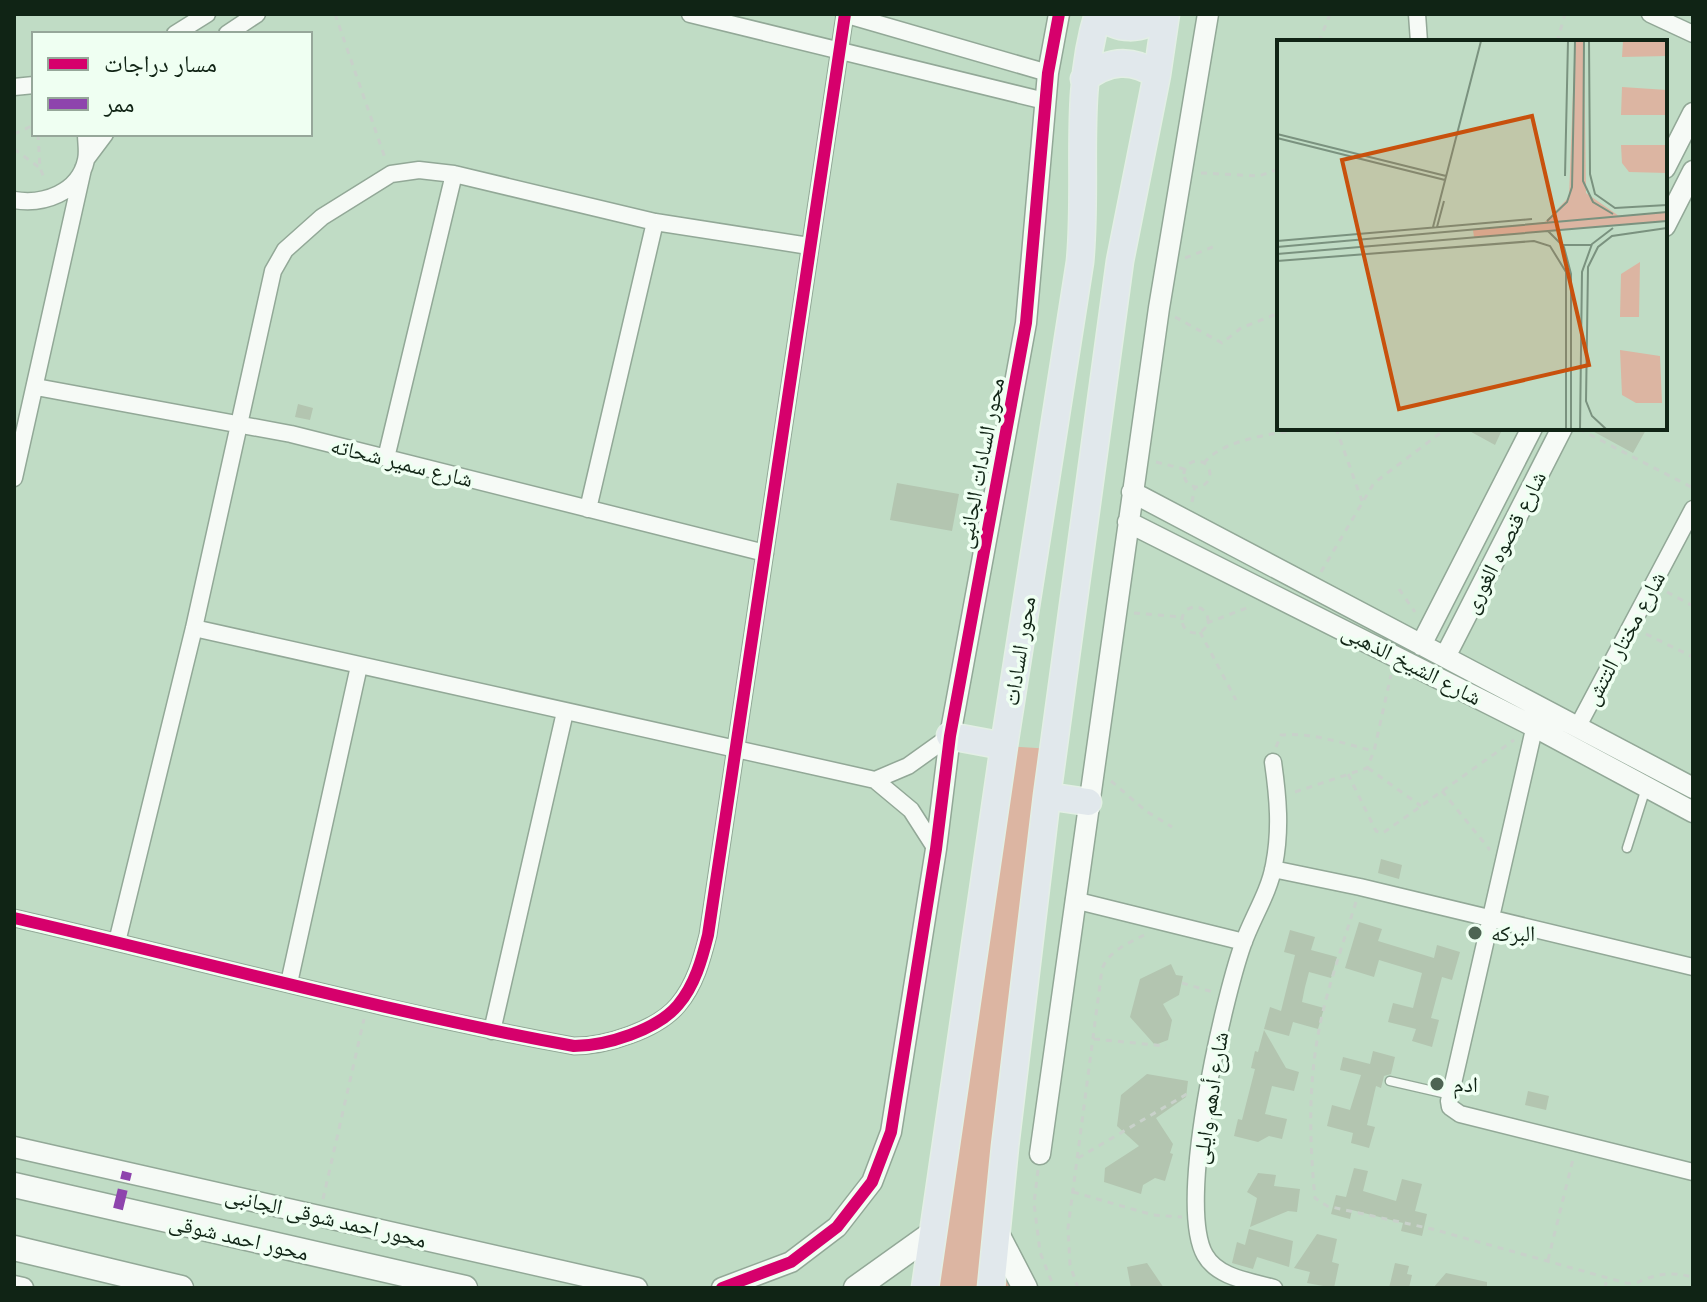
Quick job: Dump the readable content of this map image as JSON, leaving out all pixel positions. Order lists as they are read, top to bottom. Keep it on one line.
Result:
{"streets":{"main road":["محور السادات","محور احمد شوقى"],"street":["شارع سمير شحاته","محور السادات الجانبى","شارع قنصوه الغورى","شارع مختار التتش","شارع الشيخ الذهبى","شارع أدهم وايلى","محور احمد شوقى الجانبى"]},"crossings":[["شارع قنصوه الغورى","شارع الشيخ الذهبى"],["شارع مختار التتش","شارع الشيخ الذهبى"]],"places":["البركه","ادم"],"legend":["مسار دراجات","ممر"]}
